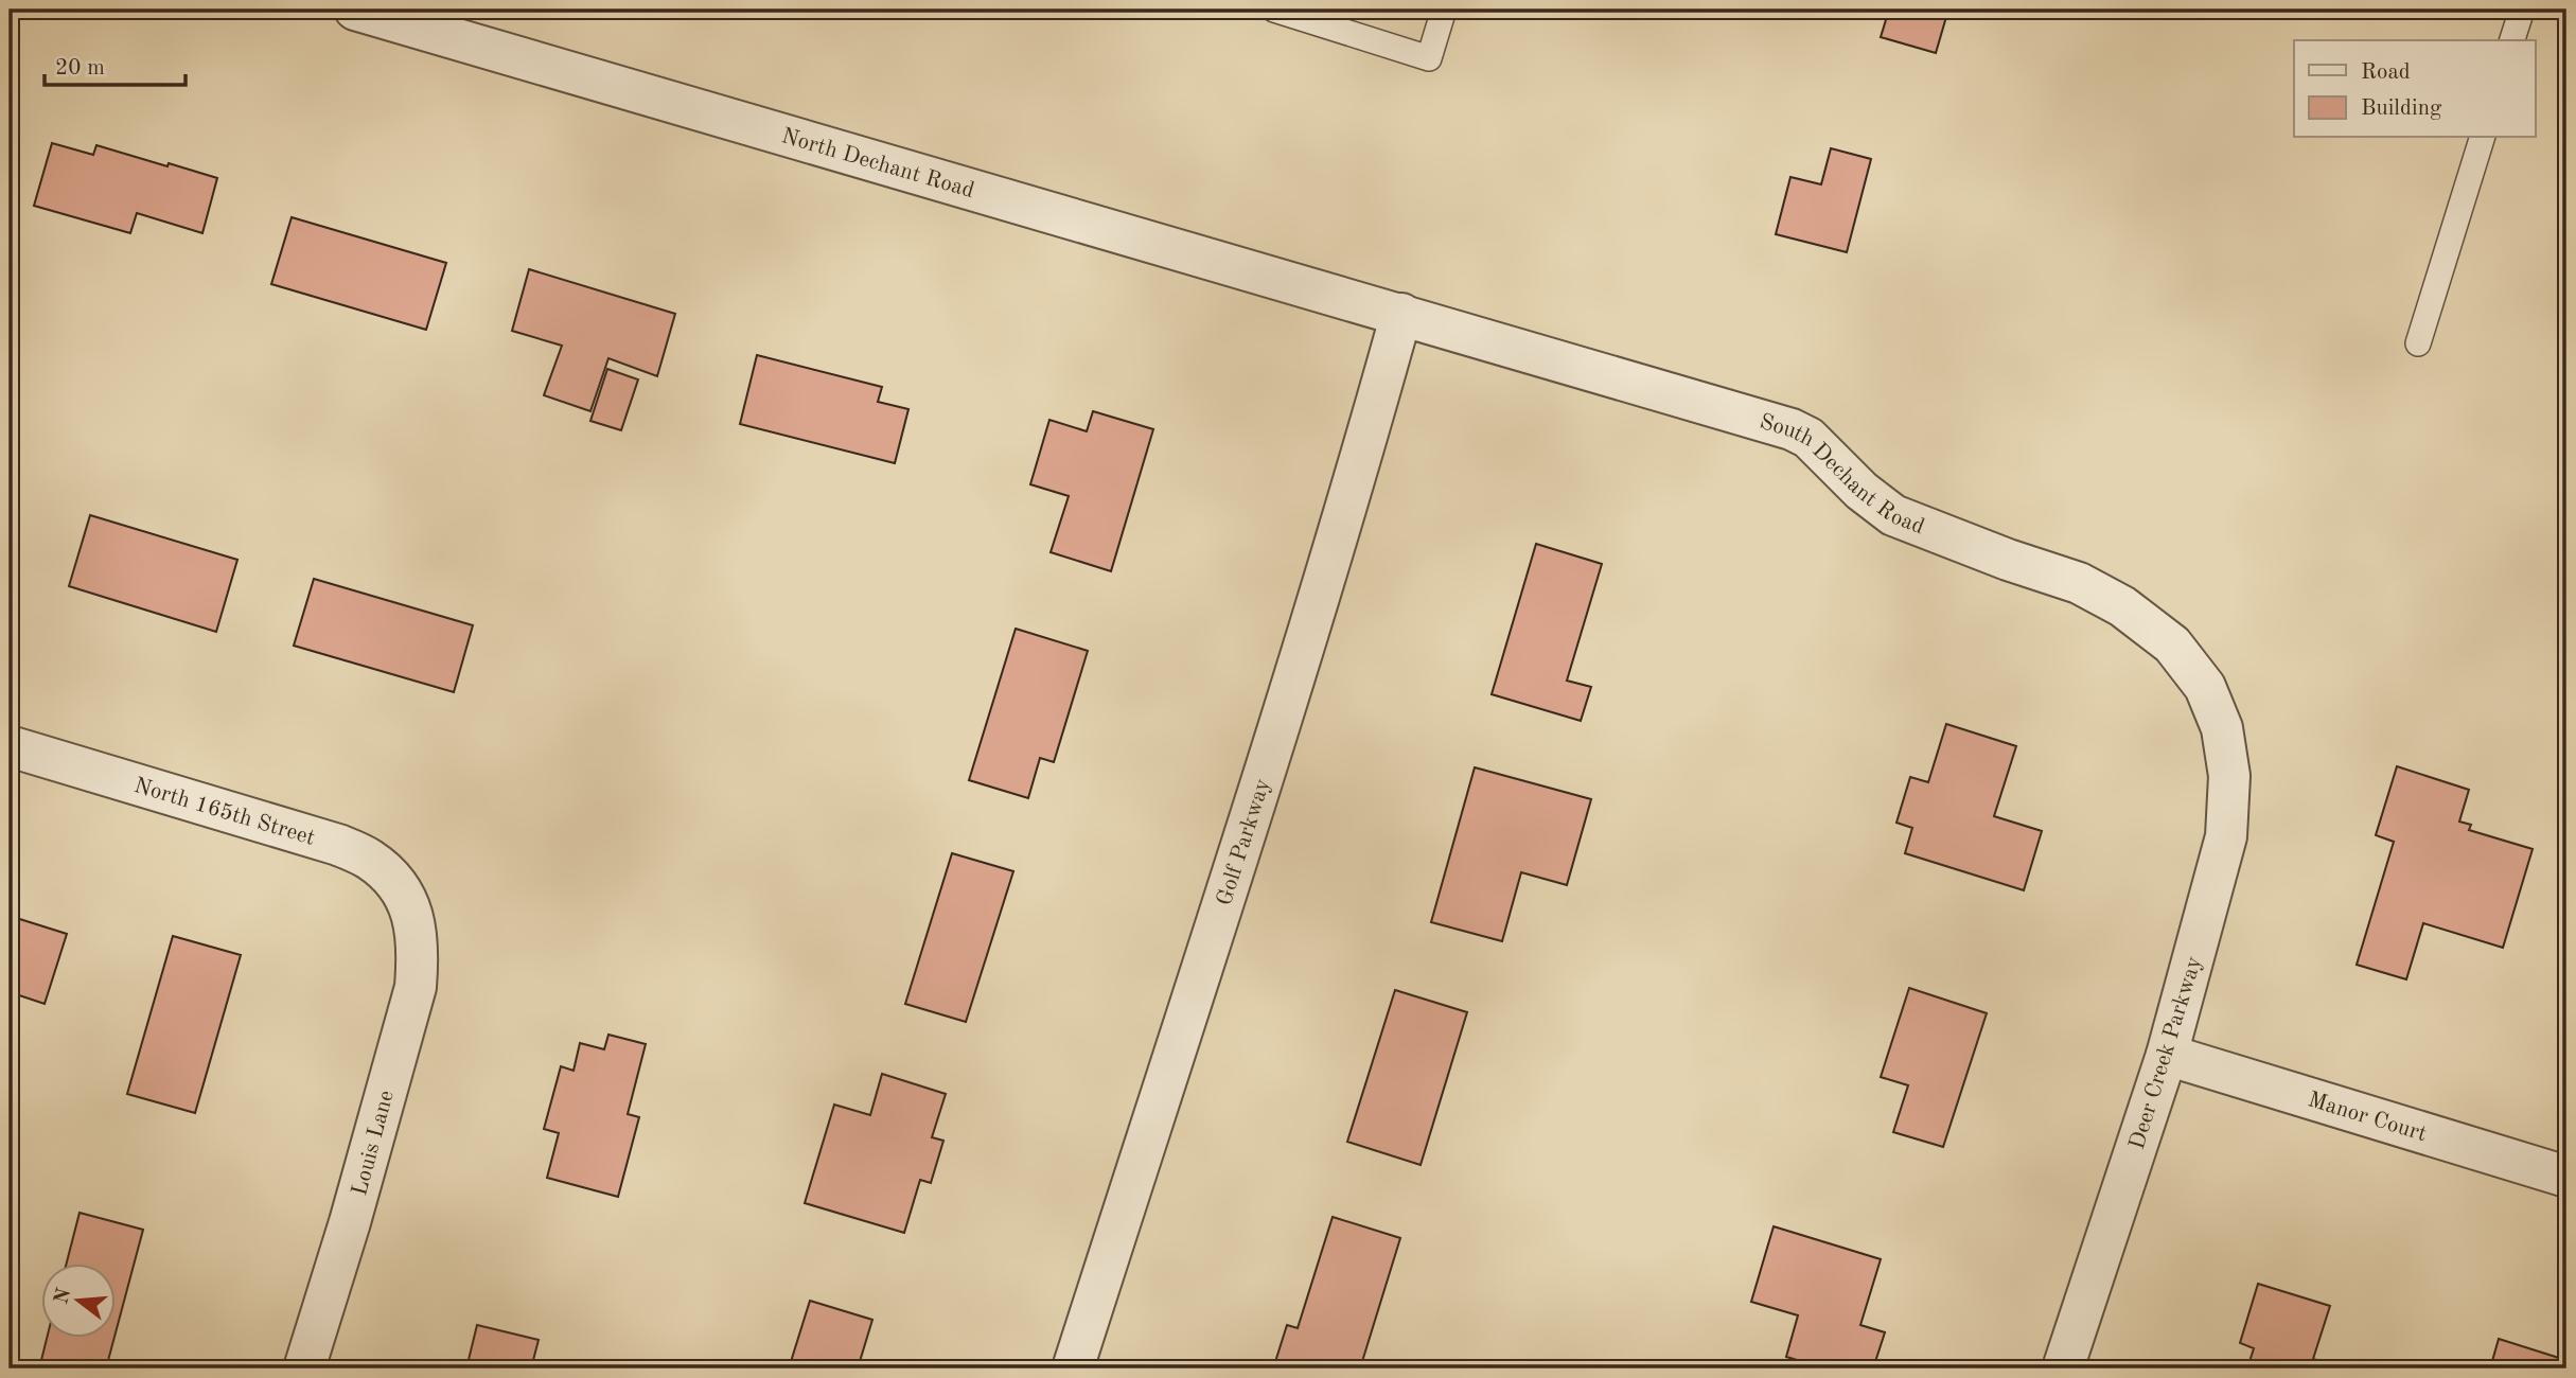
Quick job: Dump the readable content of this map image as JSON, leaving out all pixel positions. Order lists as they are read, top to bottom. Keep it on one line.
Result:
{"streets":{"street":["North Dechant Road","South Dechant Road","North 165th Street","Golf Parkway","Deer Creek Parkway","Manor Court","Louis Lane"]},"crossings":[["North Dechant Road","South Dechant Road"],["North Dechant Road","Golf Parkway"],["South Dechant Road","Golf Parkway"],["South Dechant Road","Deer Creek Parkway"],["North 165th Street","Louis Lane"],["Deer Creek Parkway","Manor Court"]],"legend":["Road","Building"],"scale_bar":"20 m","north":"left"}
